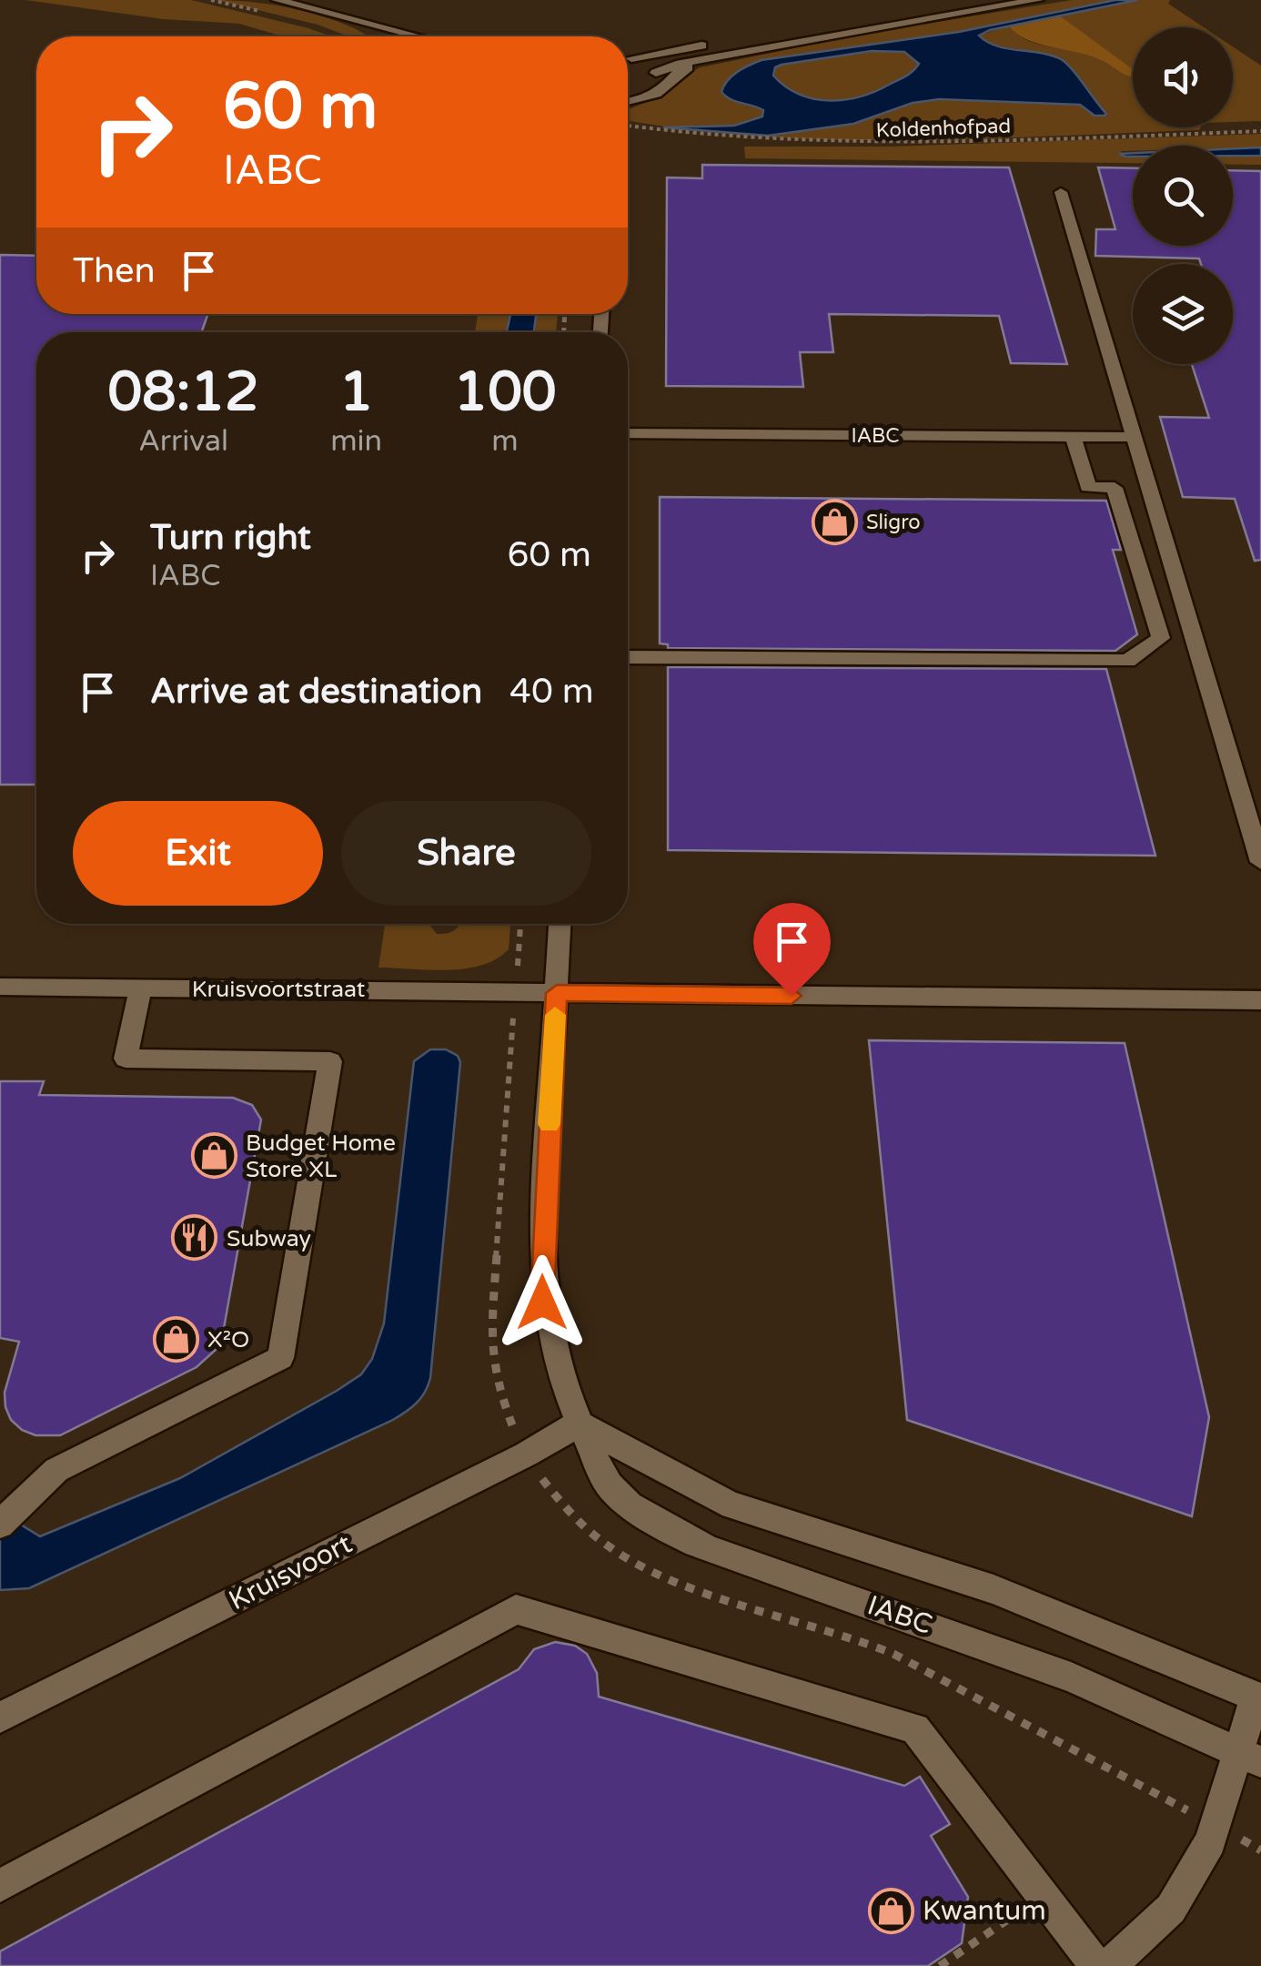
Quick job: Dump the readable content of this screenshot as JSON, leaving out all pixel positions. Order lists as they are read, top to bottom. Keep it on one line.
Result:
{"streets":{"street":["IABC","Kruisvoortstraat","Kruisvoort"],"path":["Koldenhofpad"]},"crossings":[["IABC","Kruisvoortstraat"],["IABC","Kruisvoort"]],"places":{"shop":["Sligro","Budget Home Store XL","X²O","Kwantum"],"restaurant":["Subway"]},"page":{"turn":["60 m","IABC"],"then":"Then","eta":["08:12","Arrival","1","min","100","m"],"list":[{"name":"Turn right","note":"IABC","value":"60 m"},{"name":"Arrive at destination","value":"40 m"}],"buttons":["Exit","Share"]}}
